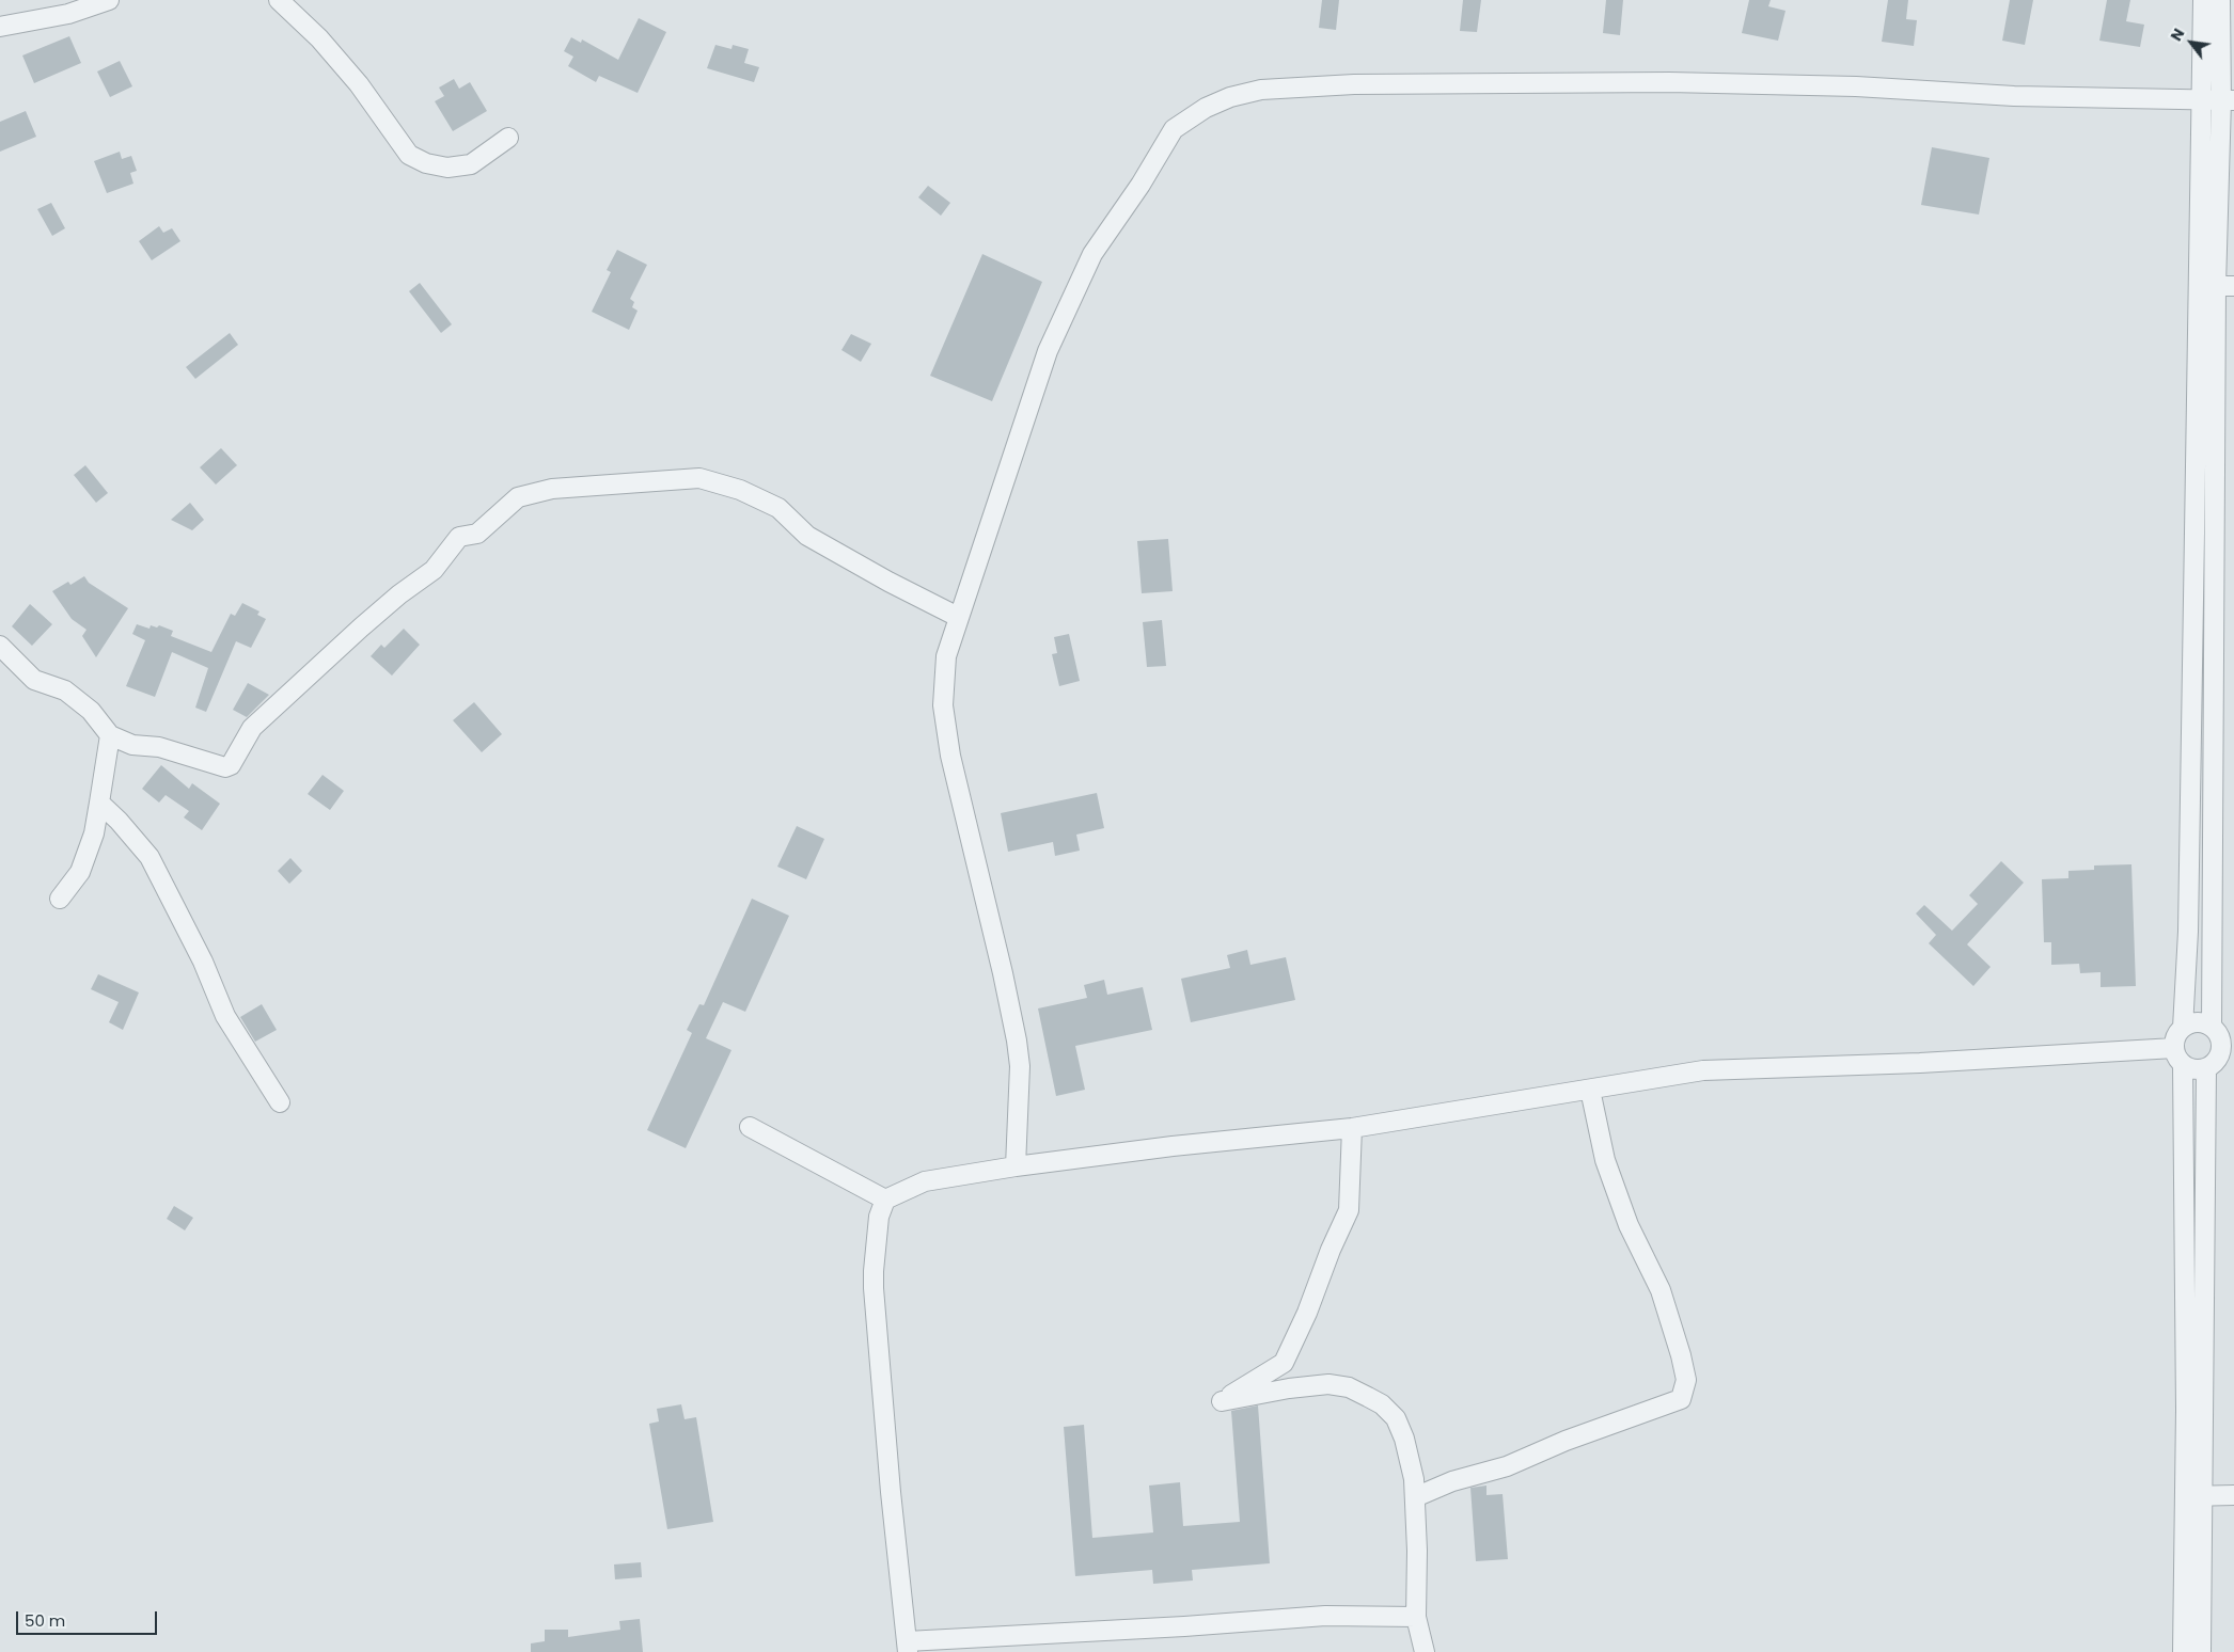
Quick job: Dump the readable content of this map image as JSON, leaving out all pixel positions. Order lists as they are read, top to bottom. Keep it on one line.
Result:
{"scale_bar":"50 m","north":"top left"}
